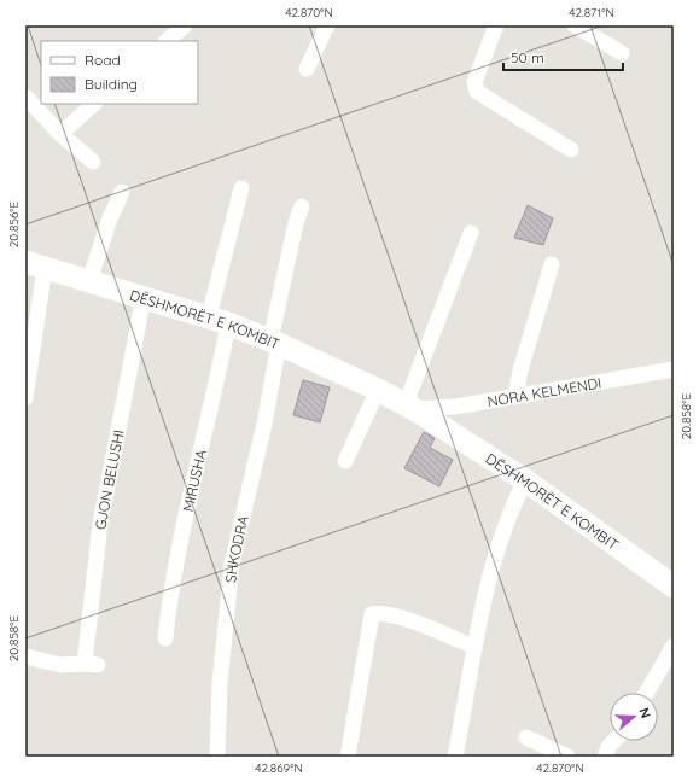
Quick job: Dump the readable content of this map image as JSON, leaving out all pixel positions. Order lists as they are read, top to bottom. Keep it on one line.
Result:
{"streets":{"main road":["DËSHMORËT E KOMBIT"],"street":["NORA KELMENDI","GJON BELUSHI","MIRUSHA","SHKODRA"]},"crossings":[["DËSHMORËT E KOMBIT","NORA KELMENDI"],["DËSHMORËT E KOMBIT","GJON BELUSHI"],["DËSHMORËT E KOMBIT","MIRUSHA"],["DËSHMORËT E KOMBIT","SHKODRA"]],"legend":["Road","Building"],"scale_bar":"50 m","north":"right","coordinates":["42.870°N","42.871°N","20.856°E","20.858°E","42.869°N"]}
